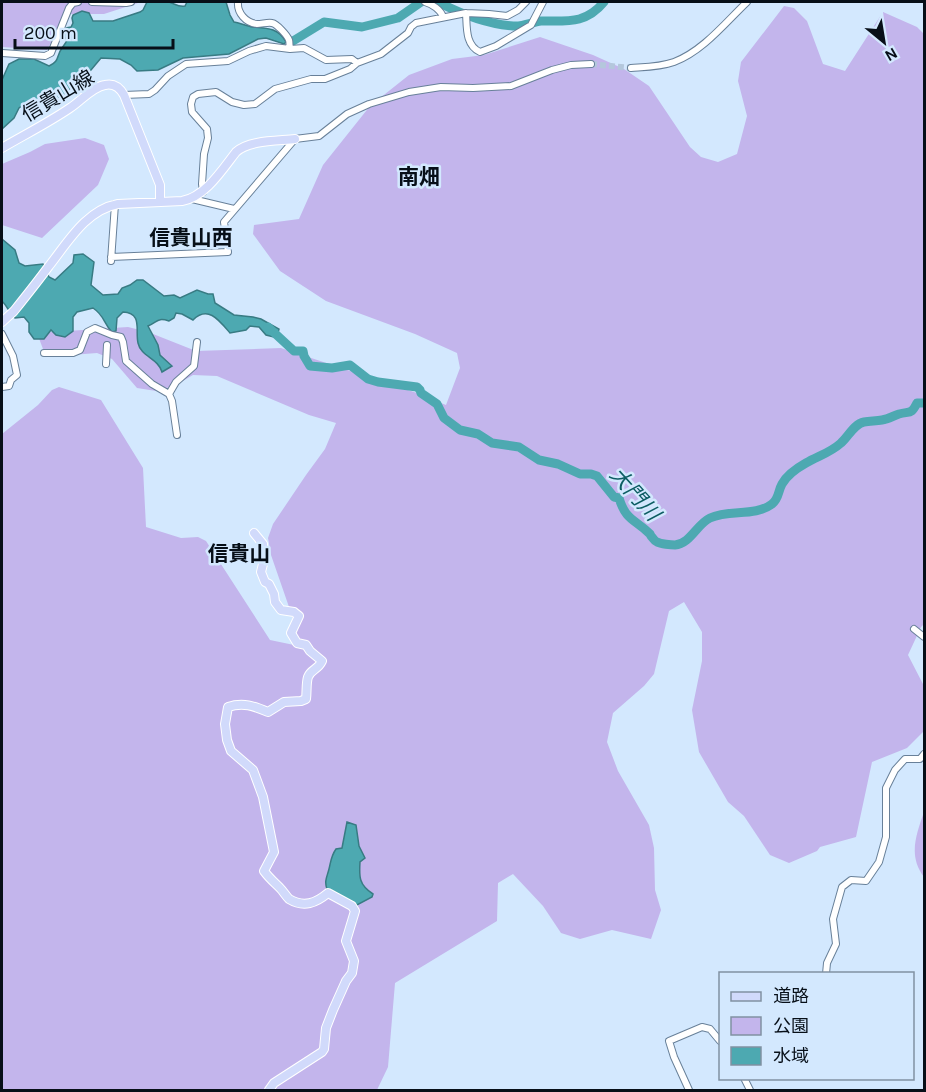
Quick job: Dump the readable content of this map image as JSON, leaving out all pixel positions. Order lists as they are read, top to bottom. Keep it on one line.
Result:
{"streets":{"main road":["信貴山線"]},"districts":["南畑","信貴山西","信貴山"],"water":["大門川"],"legend":["道路","公園","水域"],"scale_bar":"200 m","north":"bottom right"}
